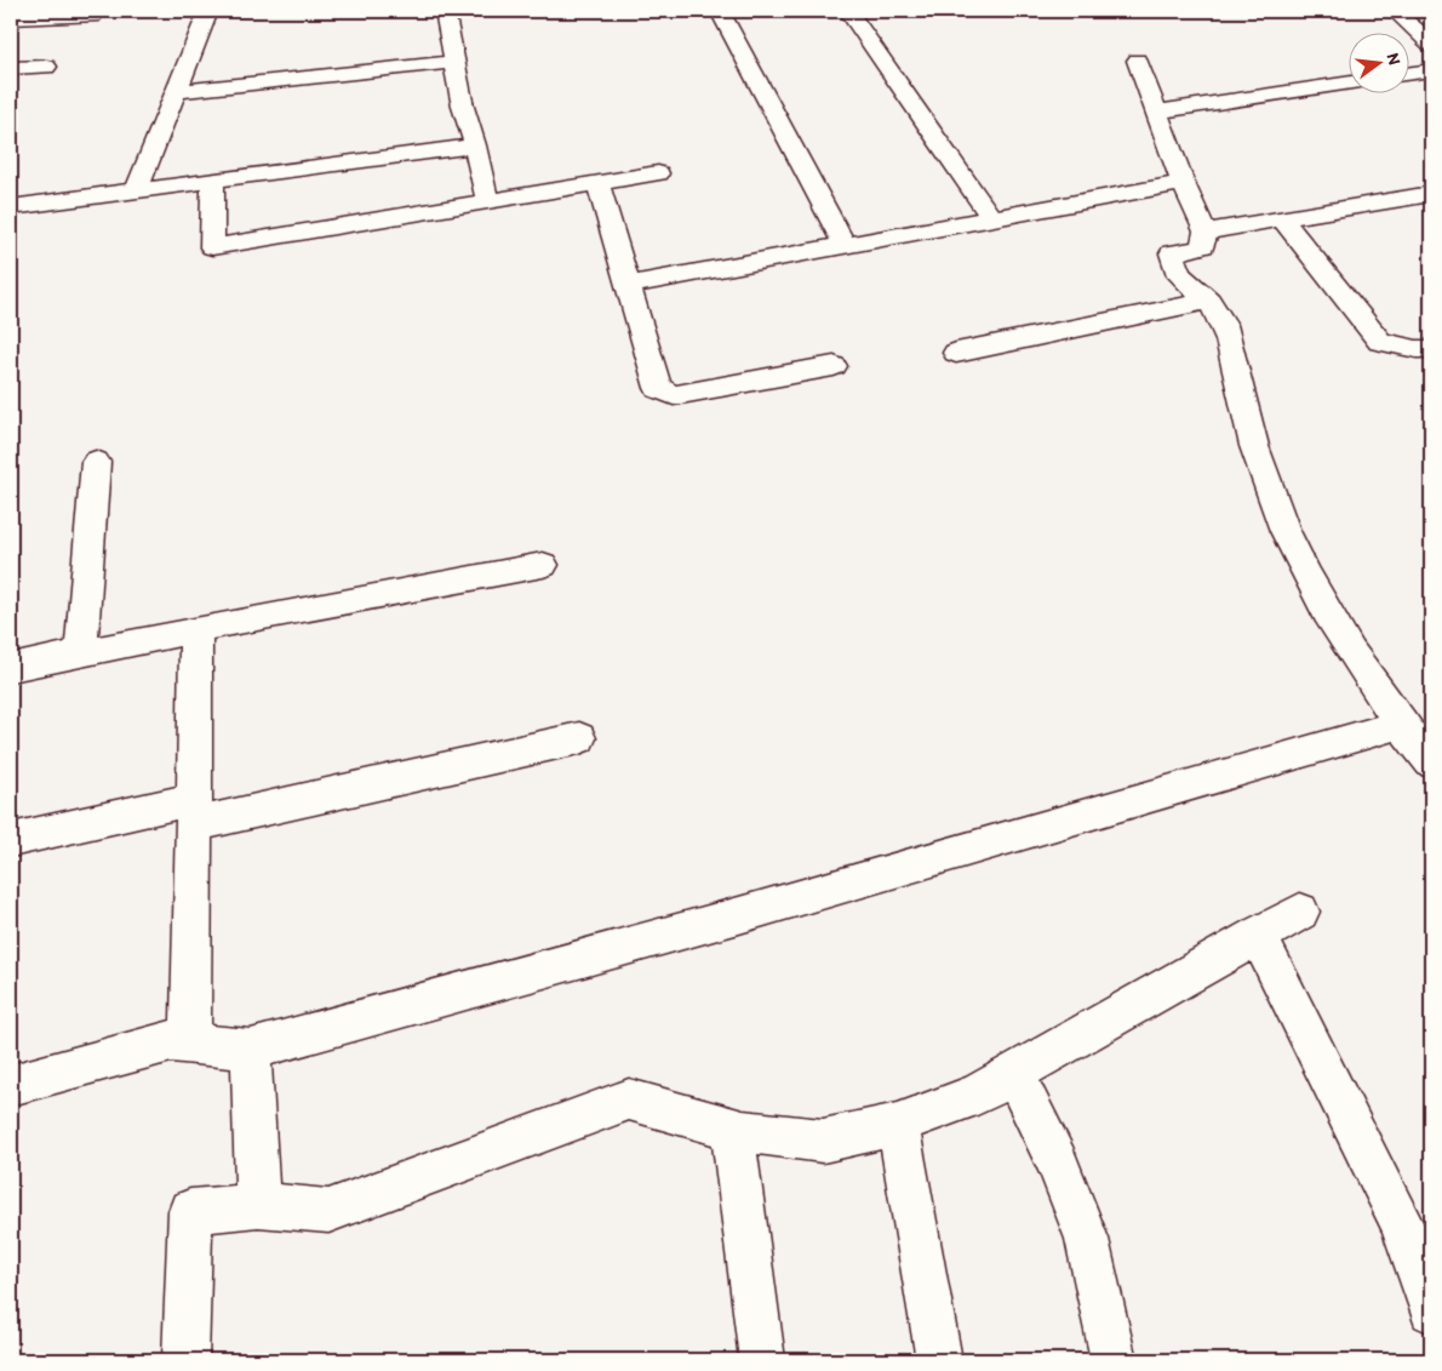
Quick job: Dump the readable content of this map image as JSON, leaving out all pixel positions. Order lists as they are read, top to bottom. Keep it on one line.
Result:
{"north":"right"}
